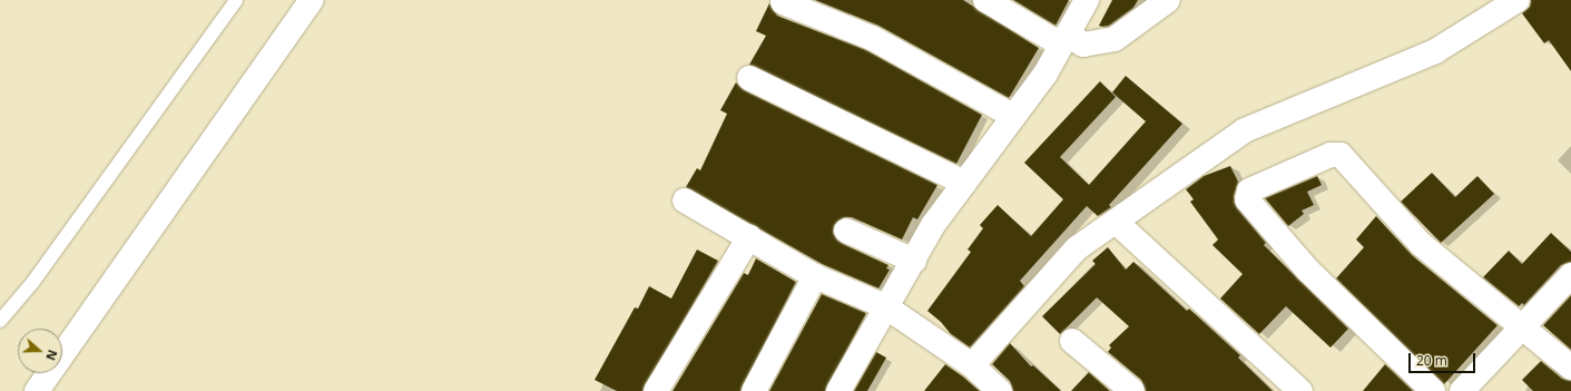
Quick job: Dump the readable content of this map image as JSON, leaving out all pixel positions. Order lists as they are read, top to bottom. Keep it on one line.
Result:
{"scale_bar":"20 m","north":"right"}
